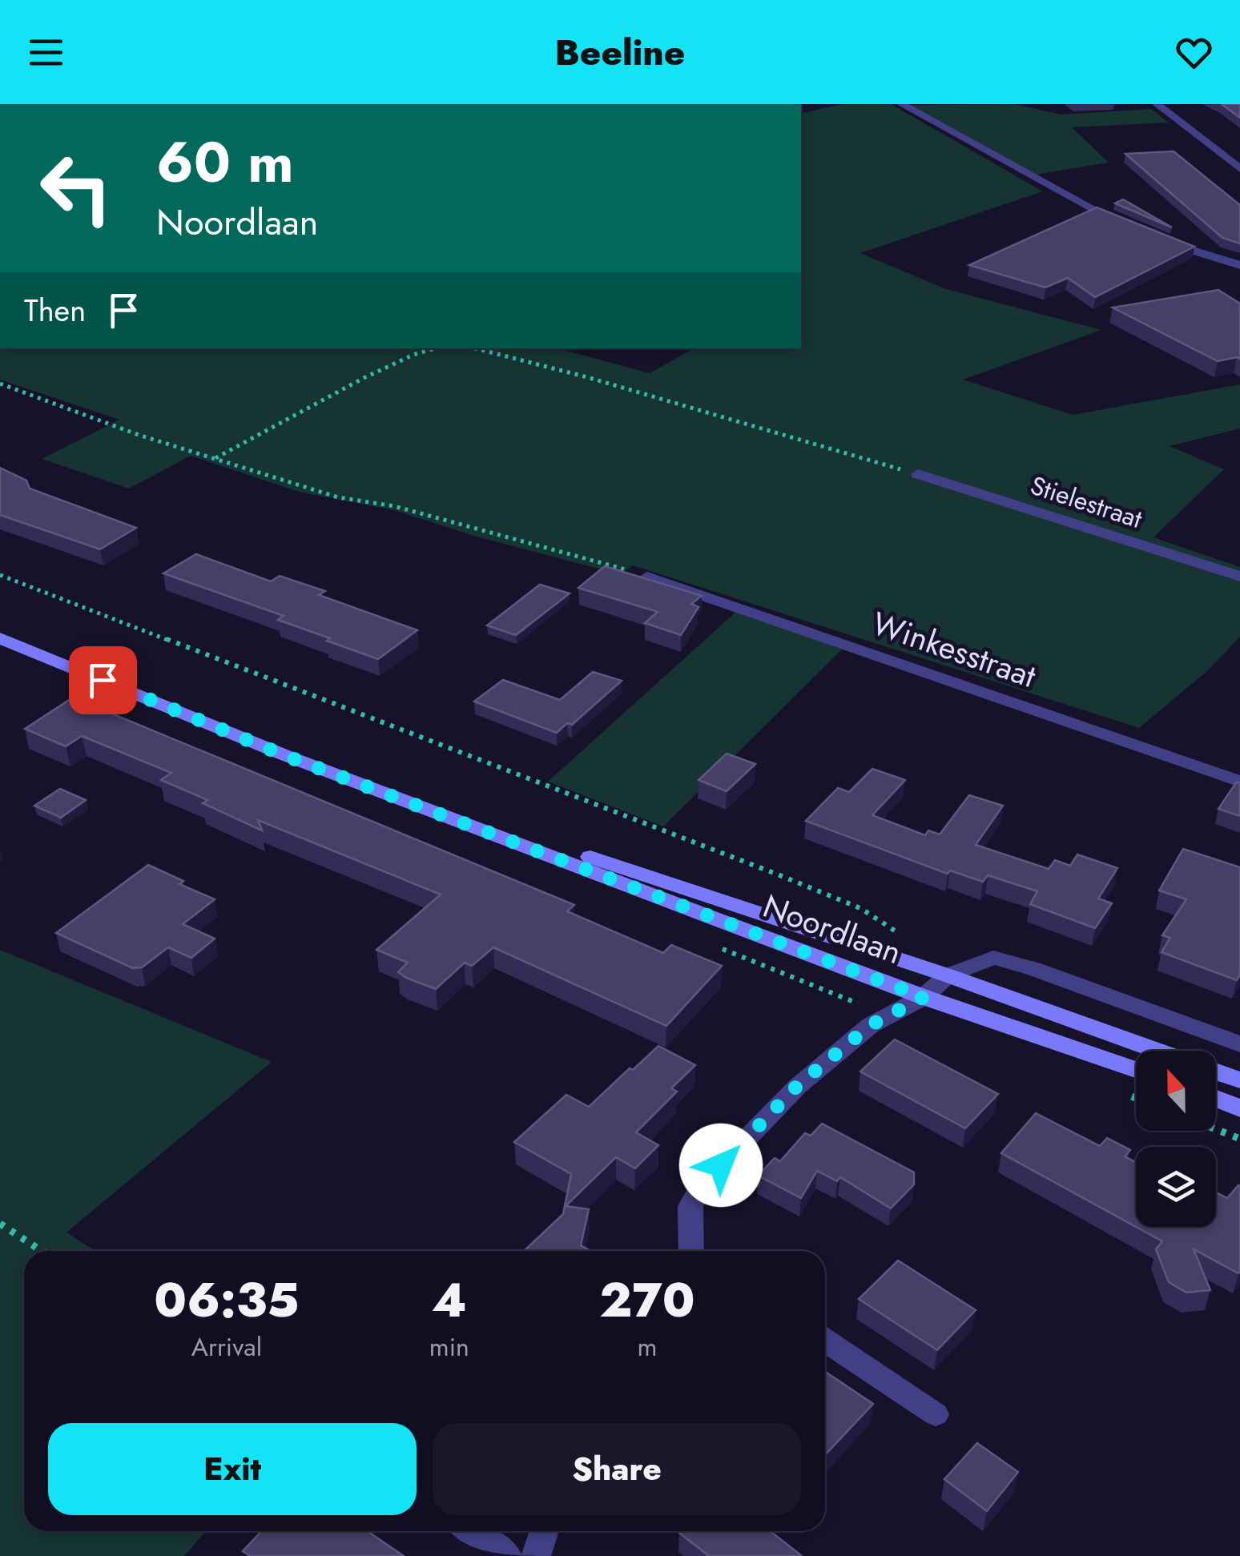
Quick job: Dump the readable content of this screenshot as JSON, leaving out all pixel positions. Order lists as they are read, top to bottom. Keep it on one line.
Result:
{"streets":{"main road":["Noordlaan"],"street":["Stielestraat","Winkesstraat"]},"north":"top","page":{"header":"Beeline","turn":["60 m","Noordlaan"],"then":"Then","eta":["06:35","Arrival","4","min","270","m"],"buttons":["Exit","Share"]}}
